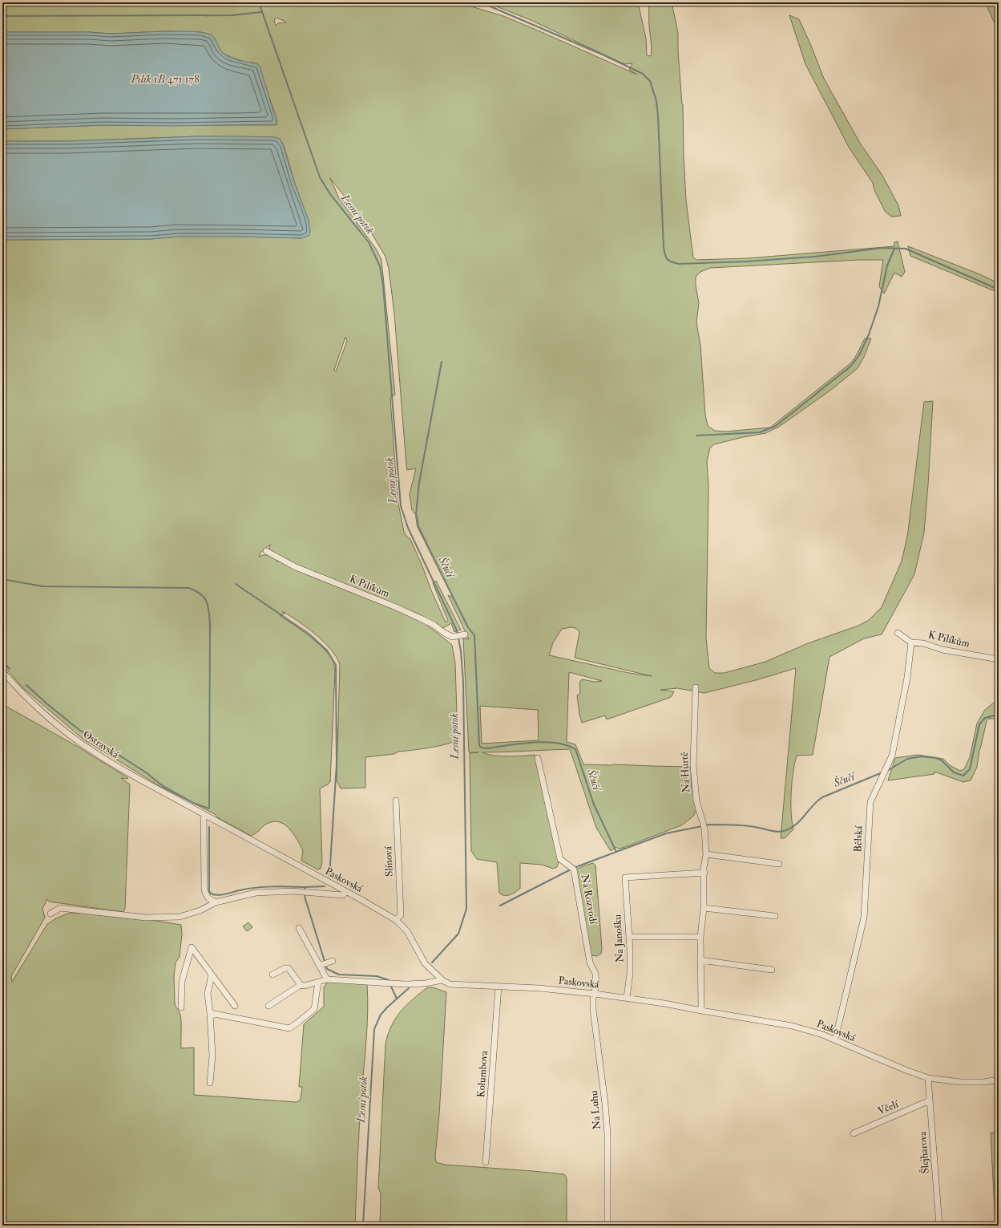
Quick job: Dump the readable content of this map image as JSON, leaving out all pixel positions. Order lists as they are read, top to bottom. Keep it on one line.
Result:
{"streets":{"street":["K Pilíkům","Ostravská","Na Hurtě","Bělská","Slínová","Paskovská","Na Rozvodí","Na Janošku","Kolumbova","Včelí","Na Luhu","Šlejharova"]},"crossings":[["K Pilíkům","Bělská"],["Ostravská","Paskovská"],["Na Hurtě","Paskovská"],["Na Hurtě","Na Janošku"],["Bělská","Paskovská"],["Slínová","Paskovská"],["Paskovská","Na Rozvodí"],["Paskovská","Na Janošku"],["Paskovská","Kolumbova"],["Paskovská","Na Luhu"],["Paskovská","Šlejharova"],["Na Rozvodí","Na Luhu"],["Včelí","Šlejharova"]],"water":["Pilík 1B 471 178","Lesní potok","Ščučí"]}
